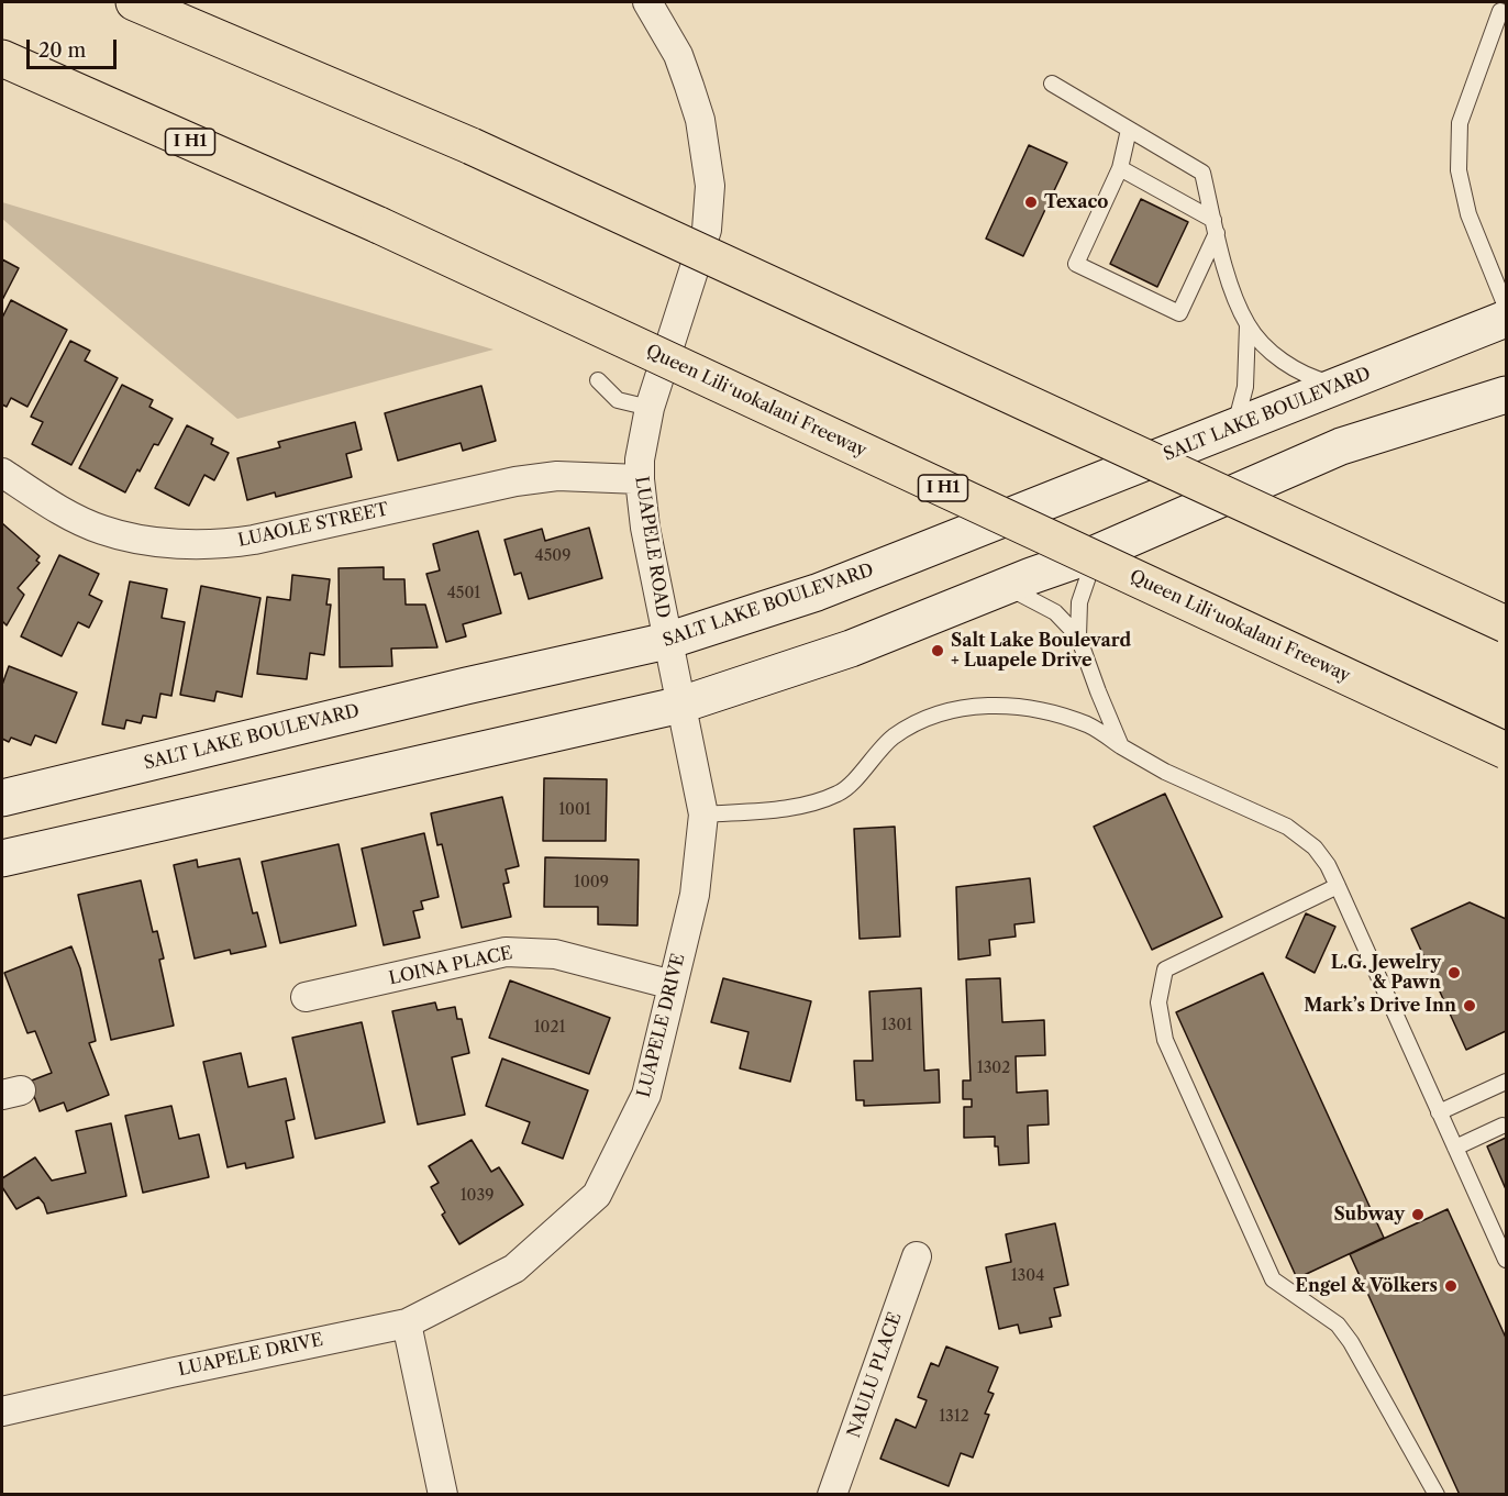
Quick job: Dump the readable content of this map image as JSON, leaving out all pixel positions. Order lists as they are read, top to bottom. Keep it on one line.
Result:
{"streets":{"highway":["I H1","Queen Liliʻuokalani Freeway"],"main road":["SALT LAKE BOULEVARD"],"street":["LUAOLE STREET","LUAPELE ROAD","LOINA PLACE","LUAPELE DRIVE","NAULU PLACE"]},"crossings":[["SALT LAKE BOULEVARD","LUAPELE ROAD"],["SALT LAKE BOULEVARD","LUAPELE DRIVE"],["LUAOLE STREET","LUAPELE ROAD"],["LUAPELE ROAD","LUAPELE DRIVE"],["LOINA PLACE","LUAPELE DRIVE"]],"places":["Texaco","Salt Lake Boulevard + Luapele Drive","L.G. Jewelry & Pawn","Mark’s Drive Inn","Subway","Engel & Völkers"],"house_numbers":["4509","4501","1001","1009","1301","1021","1302","1039","1304","1312"],"scale_bar":"20 m"}
